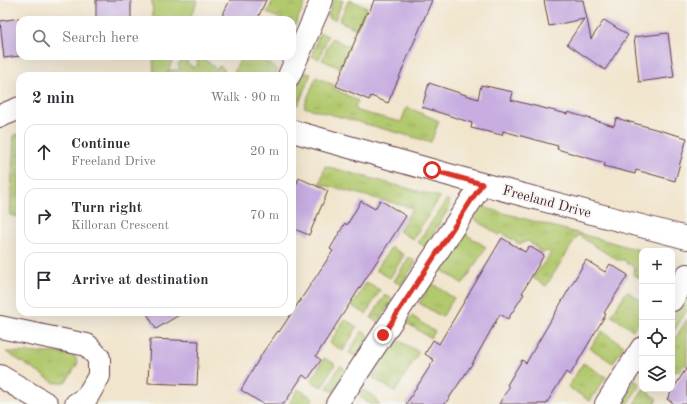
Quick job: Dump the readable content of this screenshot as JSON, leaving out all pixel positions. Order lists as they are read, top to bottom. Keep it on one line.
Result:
{"streets":{"street":["Freeland Drive"]},"page":{"search":"Search here","heading":["2 min","Walk · 90 m"],"list":[["Continue","Freeland Drive","20 m"],["Turn right","Killoran Crescent","70 m"],"Arrive at destination"],"map_buttons":["+","−"]}}
